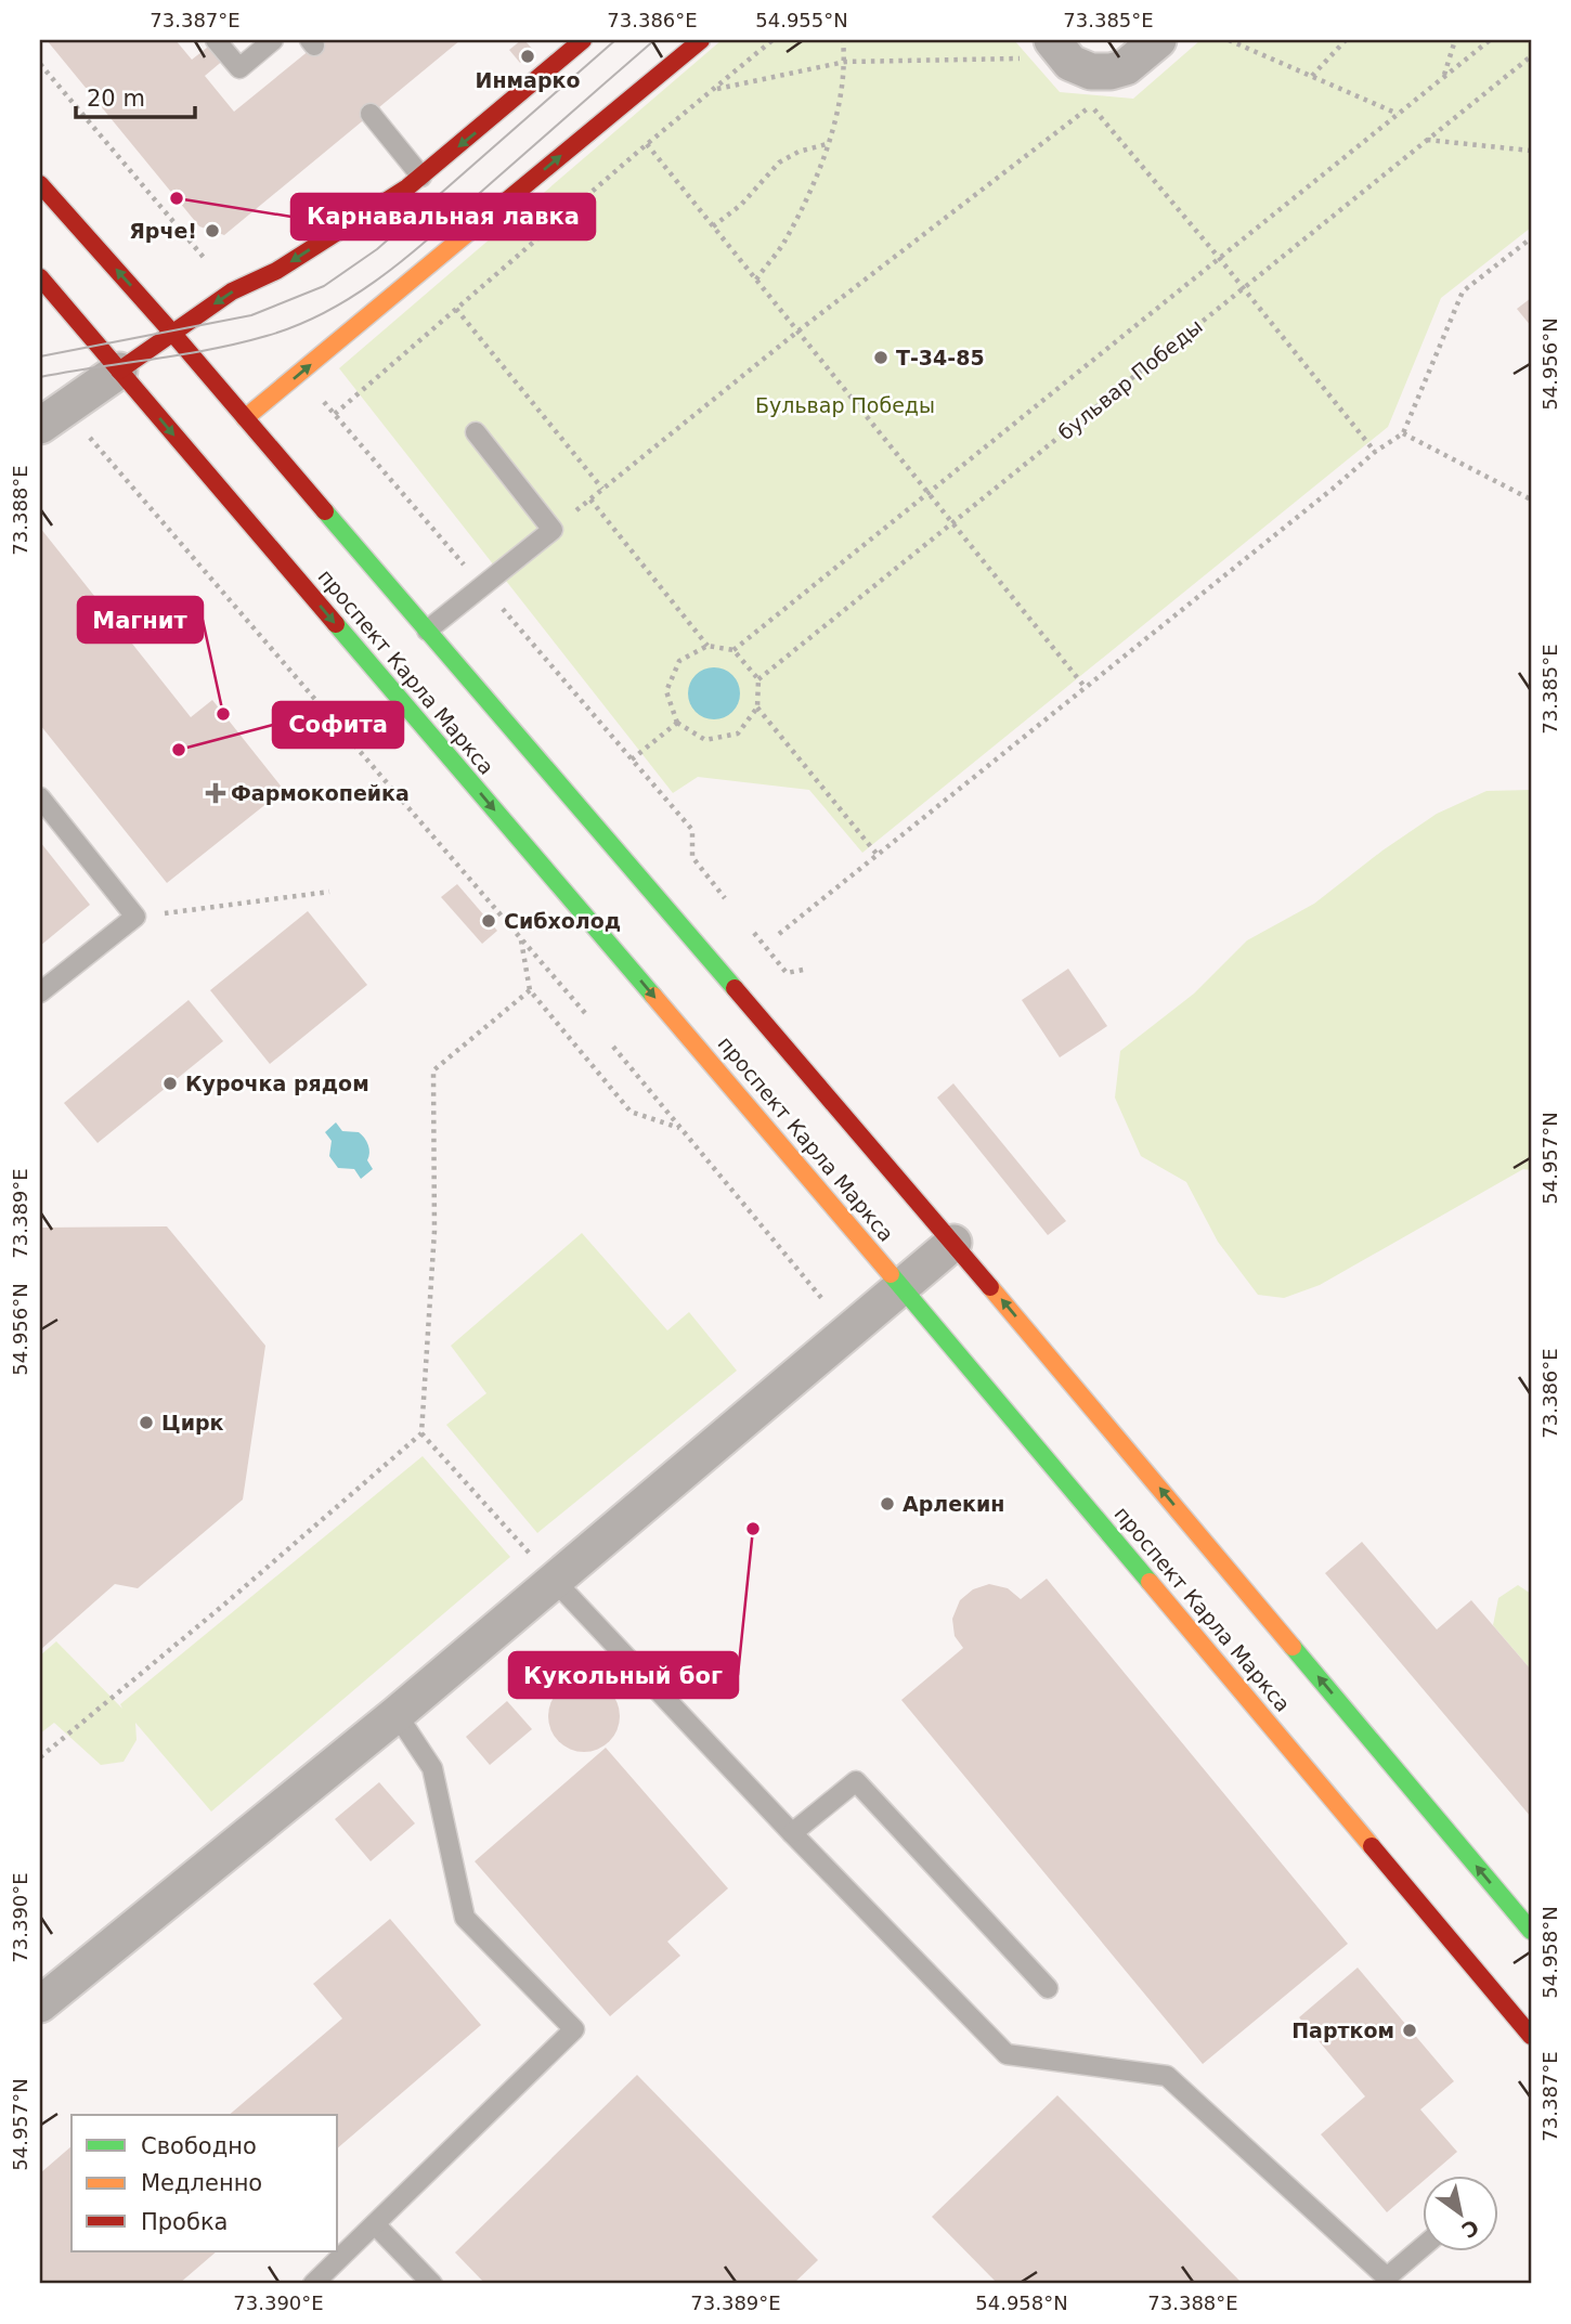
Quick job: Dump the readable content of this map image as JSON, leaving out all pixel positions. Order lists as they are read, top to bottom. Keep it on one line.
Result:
{"streets":{"main road":["проспект Карла Маркса"],"path":["бульвар Победы"]},"parks":["Бульвар Победы"],"places":{"other":["Инмарко","Карнавальная лавка","Ярче!","Т-34-85","Магнит","Софита","Сибхолод","Курочка рядом","Цирк","Арлекин","Кукольный бог","Партком"],"health":["Фармокопейка"]},"legend":["Свободно","Медленно","Пробка"],"scale_bar":"20 m","north":"bottom right","coordinates":["73.387°E","73.386°E","54.955°N","73.385°E","54.956°N","73.388°E","54.957°N","73.389°E","73.390°E","54.958°N"]}
